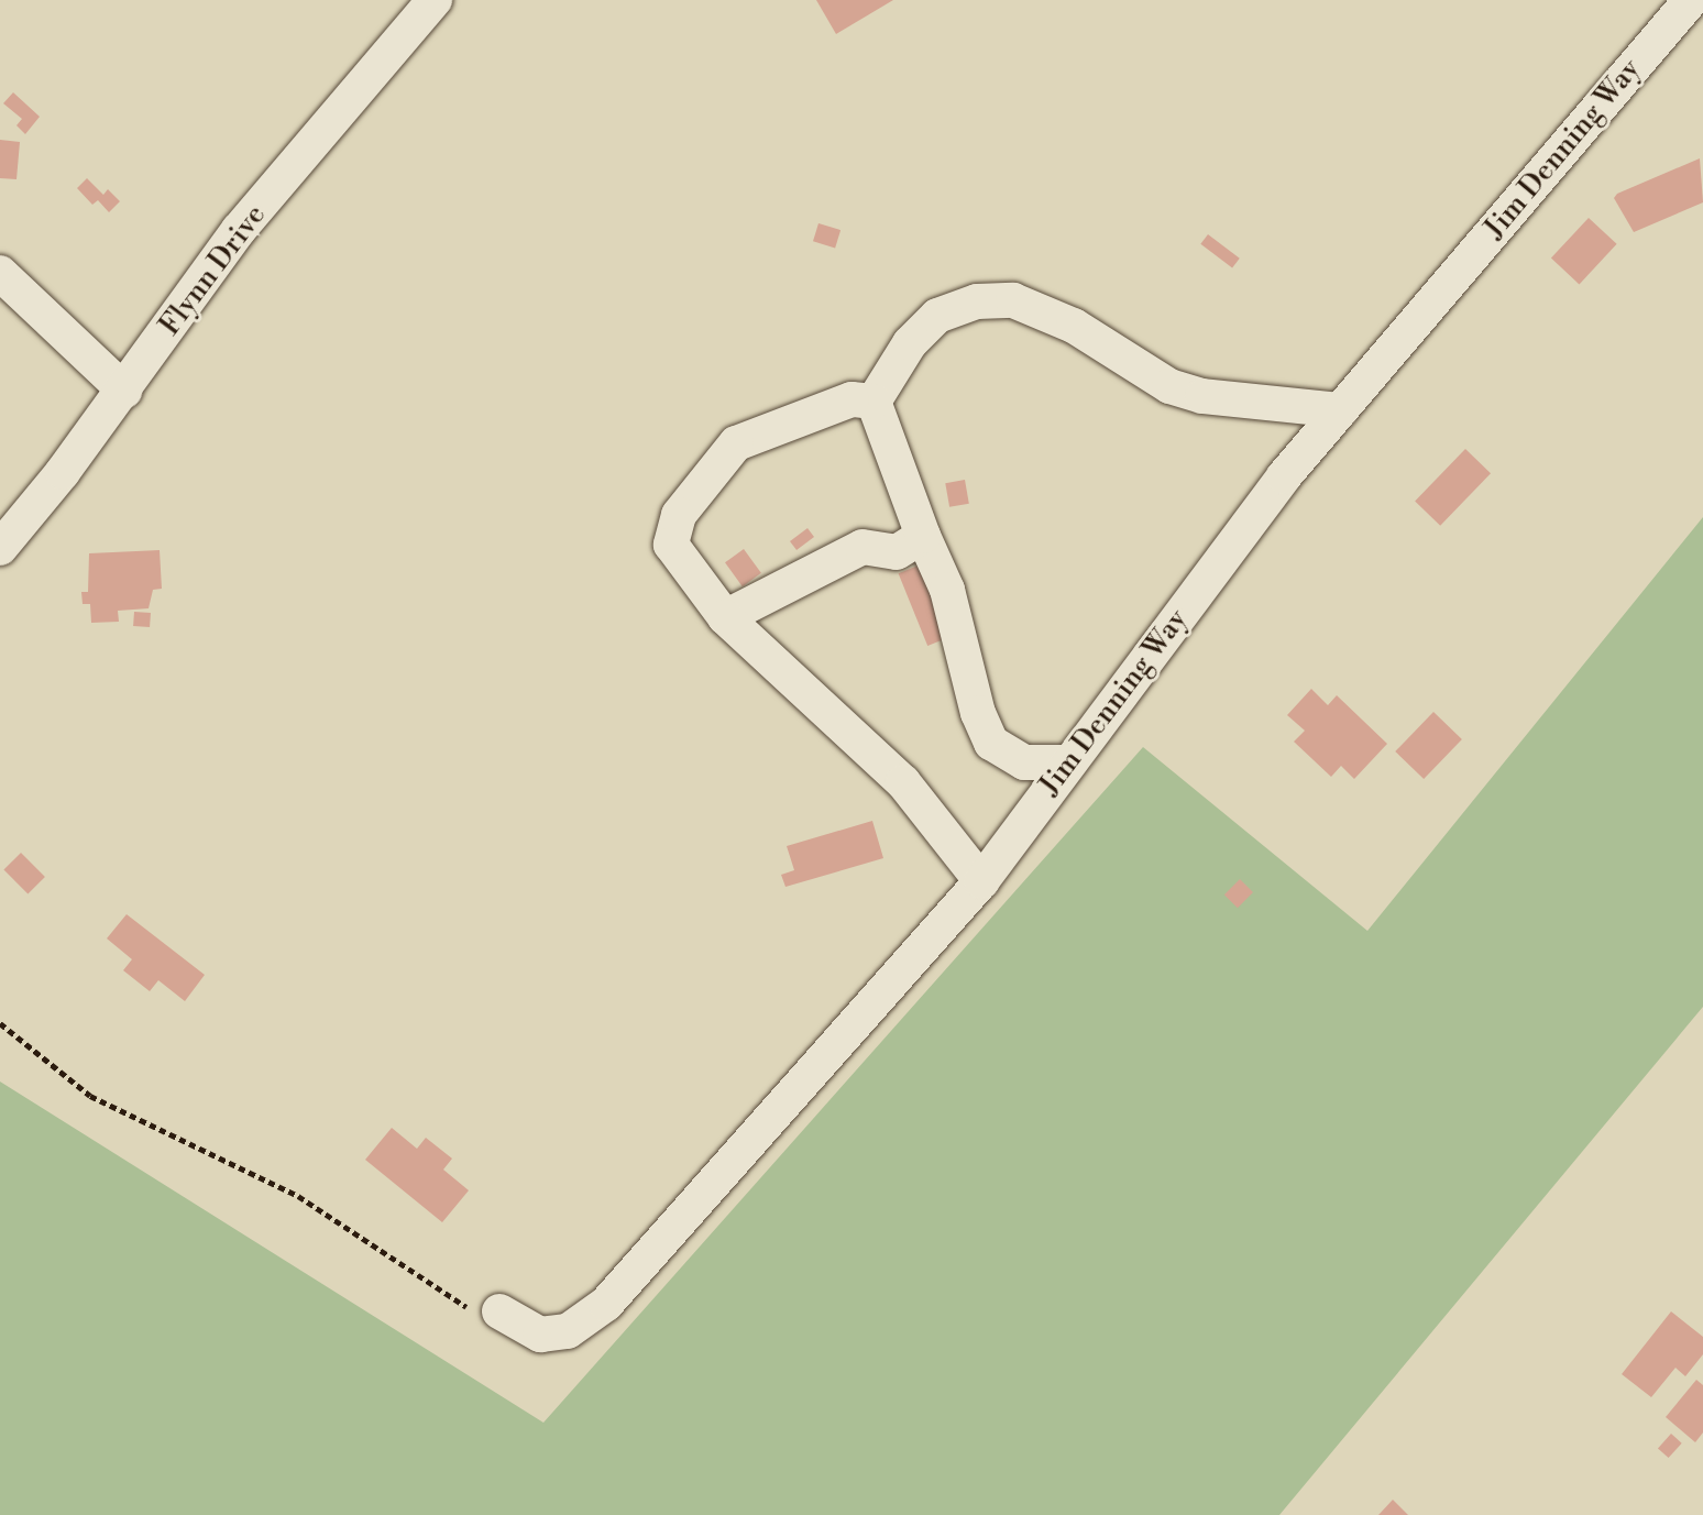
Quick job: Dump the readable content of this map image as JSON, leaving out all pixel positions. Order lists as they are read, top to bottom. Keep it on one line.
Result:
{"streets":{"street":["Jim Denning Way","Flynn Drive"]}}
